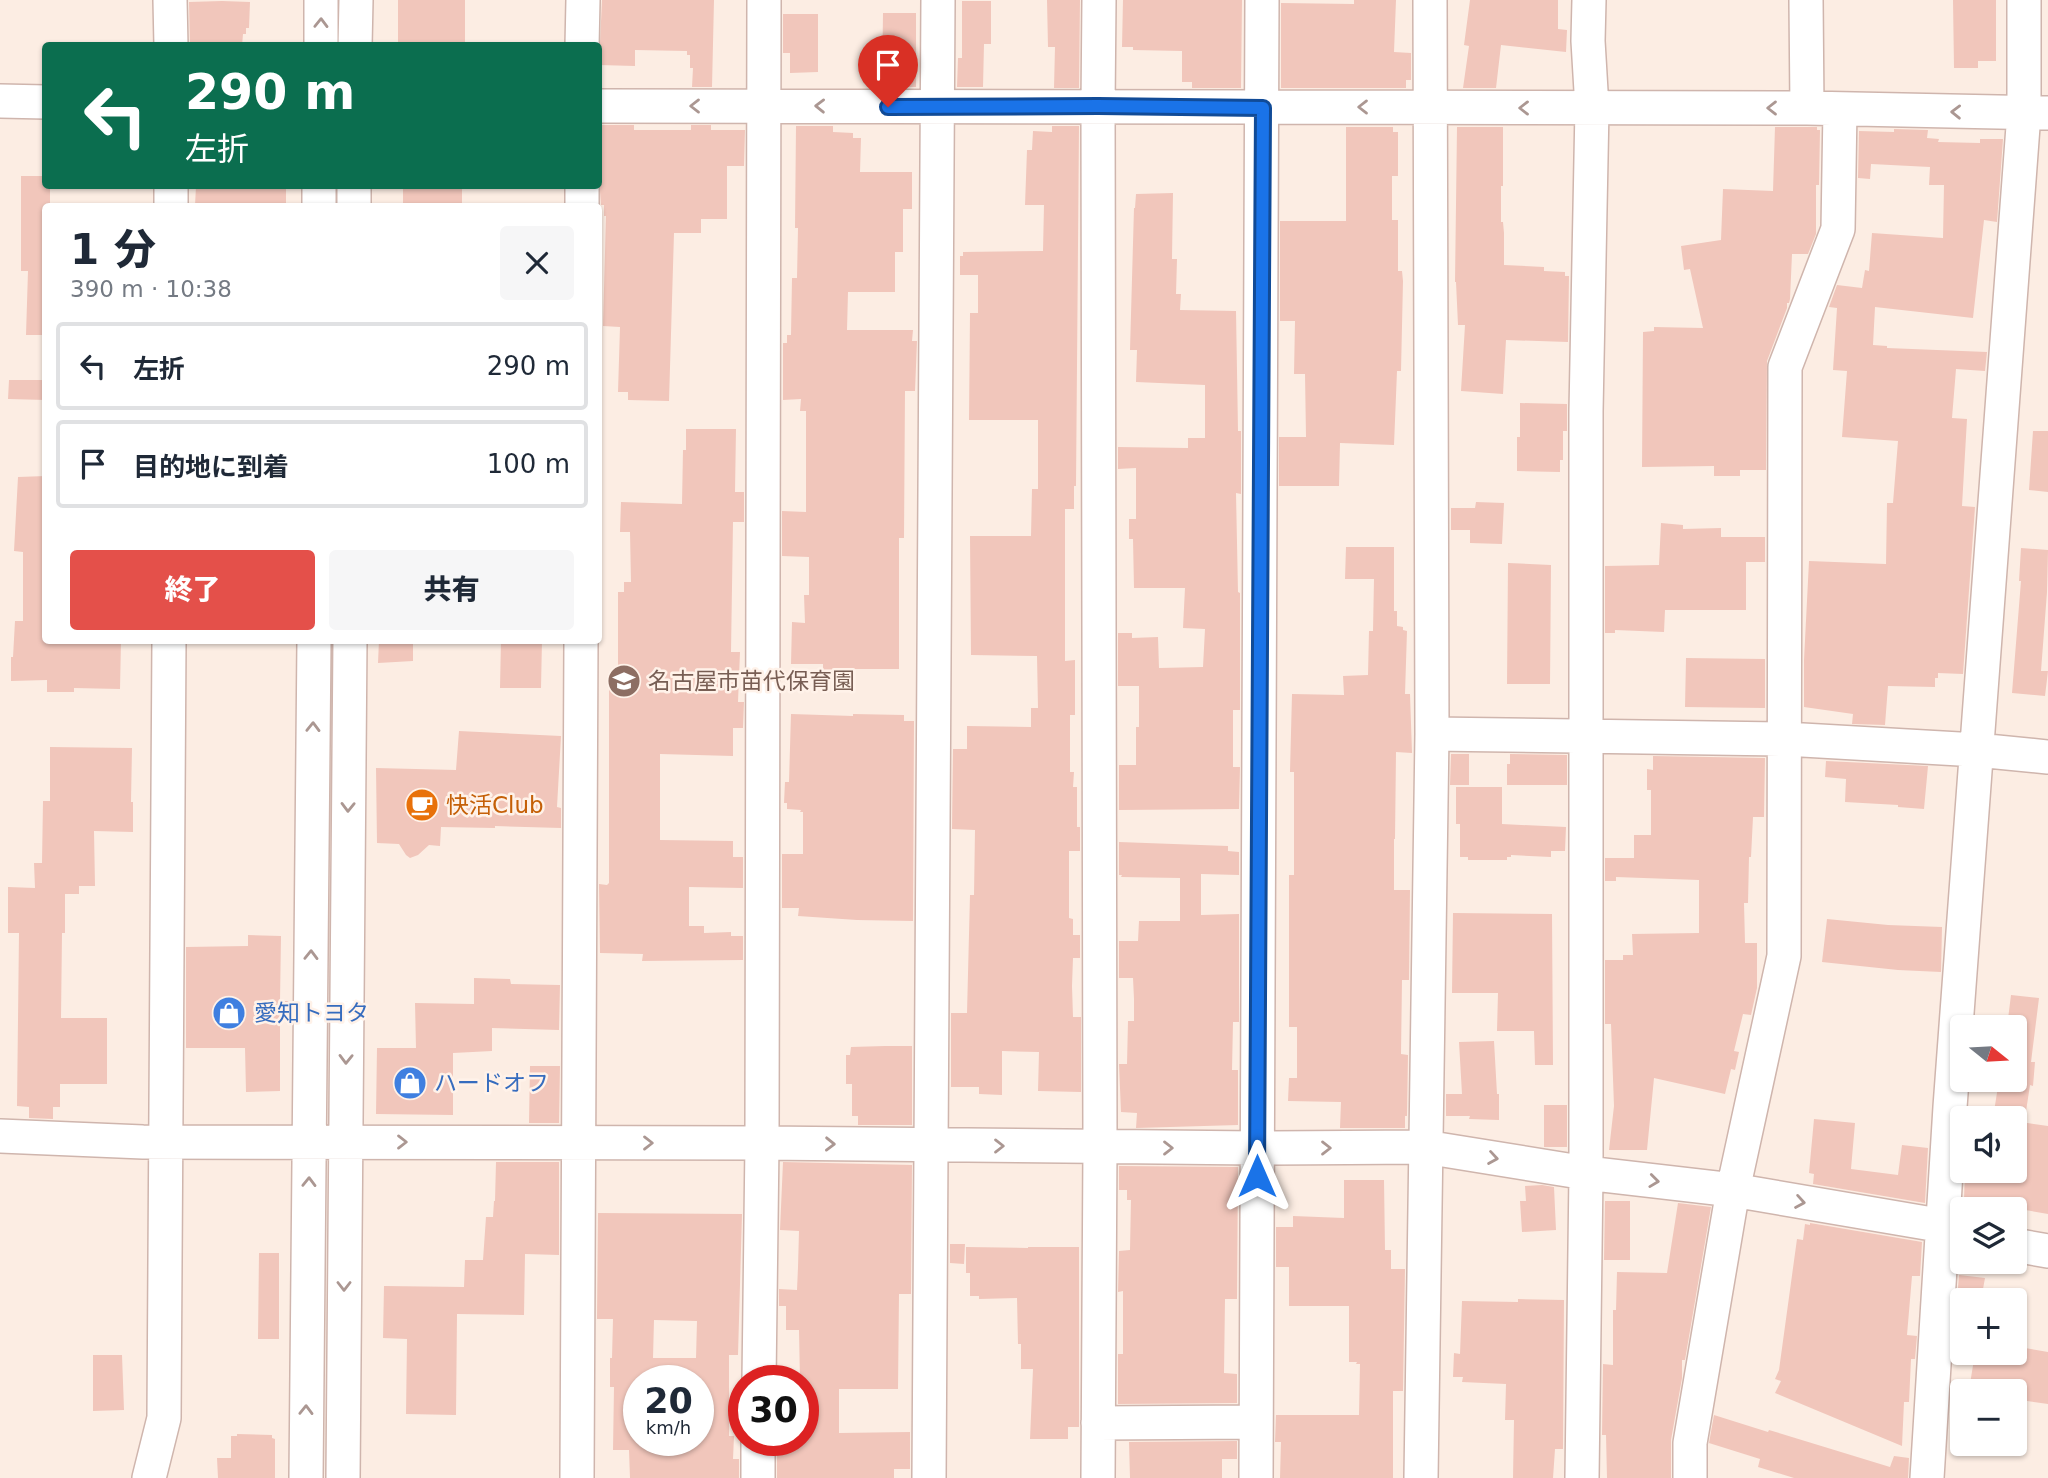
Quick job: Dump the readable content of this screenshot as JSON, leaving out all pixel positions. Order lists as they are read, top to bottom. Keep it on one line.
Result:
{"places":{"school or university":["名古屋市苗代保育園"],"cafe":["快活Club"],"shop":["愛知トヨタ","ハードオフ"]},"north":"right","page":{"turn":["290 m","左折"],"heading":["1 分","390 m · 10:38"],"list":[{"name":"左折","value":"290 m"},{"name":"目的地に到着","value":"100 m"}],"buttons":["終了","共有"],"map_buttons":["+","−"],"speed":"20 km/h","limit":"30"}}
